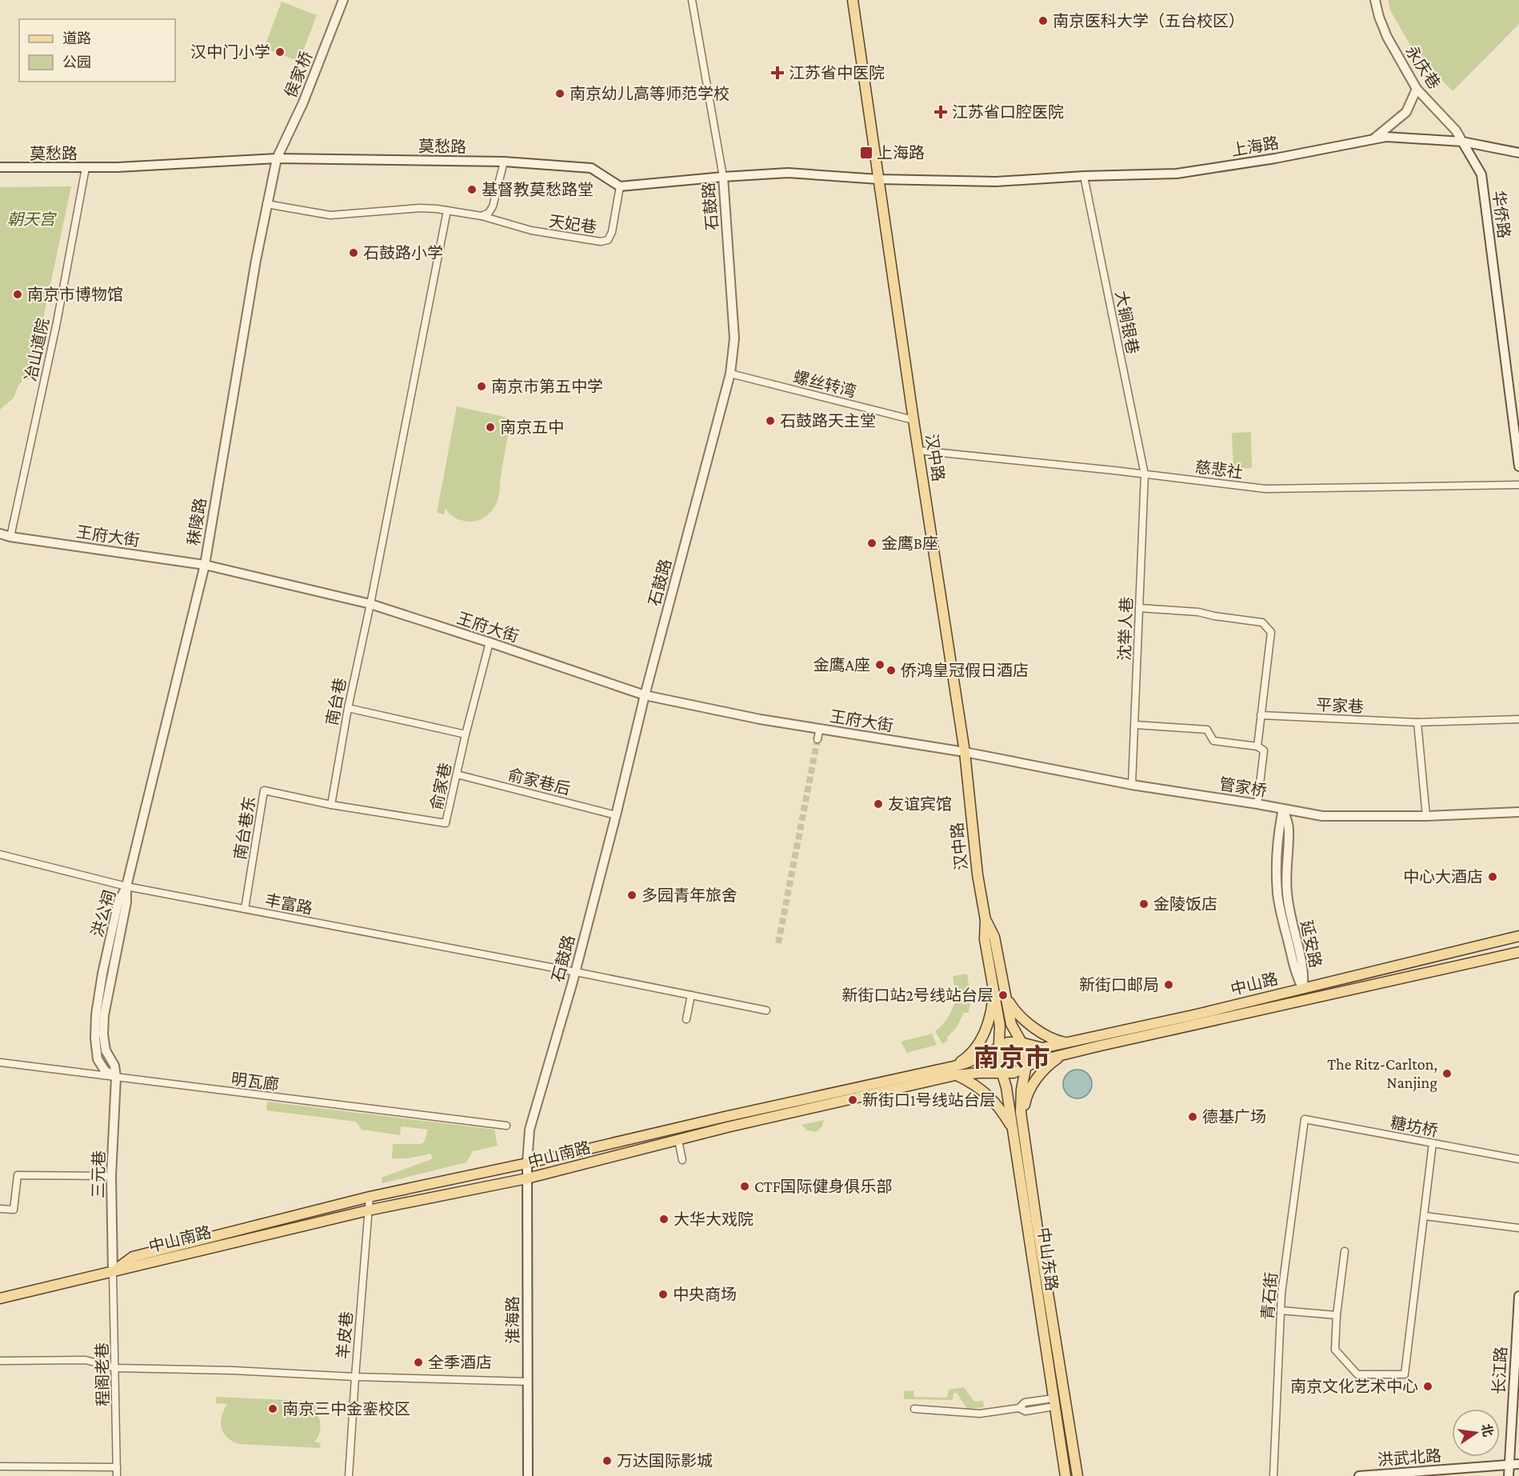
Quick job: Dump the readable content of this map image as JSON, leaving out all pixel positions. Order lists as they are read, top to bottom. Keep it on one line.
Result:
{"streets":{"main road":["汉中路","中山路","中山南路","中山东路"],"street":["永庆巷","侯家桥","莫愁路","上海路","石鼓路","华侨路","天妃巷","大锏银巷","冶山道院","螺丝转湾","慈悲社","秣陵路","王府大街","沈举人巷","南台巷","平家巷","俞家巷后","俞家巷","管家桥","南台巷东","丰富路","洪公祠","延安路","明瓦廊","糖坊桥","三元巷","青石街","淮海路","羊皮巷","长江路","程阁老巷","洪武北路"]},"crossings":[["永庆巷","上海路"],["永庆巷","华侨路"],["侯家桥","莫愁路"],["侯家桥","秣陵路"],["莫愁路","天妃巷"],["莫愁路","冶山道院"],["莫愁路","秣陵路"],["上海路","华侨路"],["上海路","大锏银巷"],["上海路","汉中路"],["石鼓路","螺丝转湾"],["石鼓路","王府大街"],["石鼓路","俞家巷后"],["石鼓路","丰富路"],["石鼓路","中山南路"],["石鼓路","淮海路"],["大锏银巷","慈悲社"],["大锏银巷","沈举人巷"],["冶山道院","王府大街"],["螺丝转湾","汉中路"],["汉中路","慈悲社"],["汉中路","王府大街"],["汉中路","管家桥"],["汉中路","中山路"],["汉中路","中山南路"],["汉中路","中山东路"],["慈悲社","沈举人巷"],["秣陵路","王府大街"],["秣陵路","丰富路"],["秣陵路","洪公祠"],["王府大街","南台巷"],["王府大街","俞家巷"],["王府大街","管家桥"],["沈举人巷","管家桥"],["南台巷","俞家巷"],["南台巷","南台巷东"],["俞家巷后","俞家巷"],["俞家巷","南台巷东"],["管家桥","延安路"],["南台巷东","丰富路"],["丰富路","洪公祠"],["洪公祠","明瓦廊"],["洪公祠","三元巷"],["延安路","中山路"],["中山路","中山南路"],["中山路","中山东路"],["明瓦廊","三元巷"],["糖坊桥","青石街"],["中山南路","三元巷"],["中山南路","中山东路"],["中山南路","淮海路"],["中山南路","羊皮巷"],["中山南路","程阁老巷"],["三元巷","程阁老巷"],["长江路","洪武北路"]],"districts":["南京市"],"parks":["朝天宫"],"places":{"other":["南京医科大学（五台校区）","汉中门小学","南京幼儿高等师范学校","基督教莫愁路堂","石鼓路小学","南京市博物馆","南京市第五中学","石鼓路天主堂","南京五中","金鹰B座","金鹰A座","侨鸿皇冠假日酒店","友谊宾馆","中心大酒店","多园青年旅舍","金陵饭店","新街口邮局","新街口站2号线站台层","The Ritz-Carlton, Nanjing","新街口1号线站台层","德基广场","CTF国际健身俱乐部","大华大戏院","中央商场","全季酒店","南京文化艺术中心","南京三中金銮校区","万达国际影城"],"health":["江苏省中医院","江苏省口腔医院"],"transit":["上海路"]},"legend":["道路","公园"],"north":"right"}
